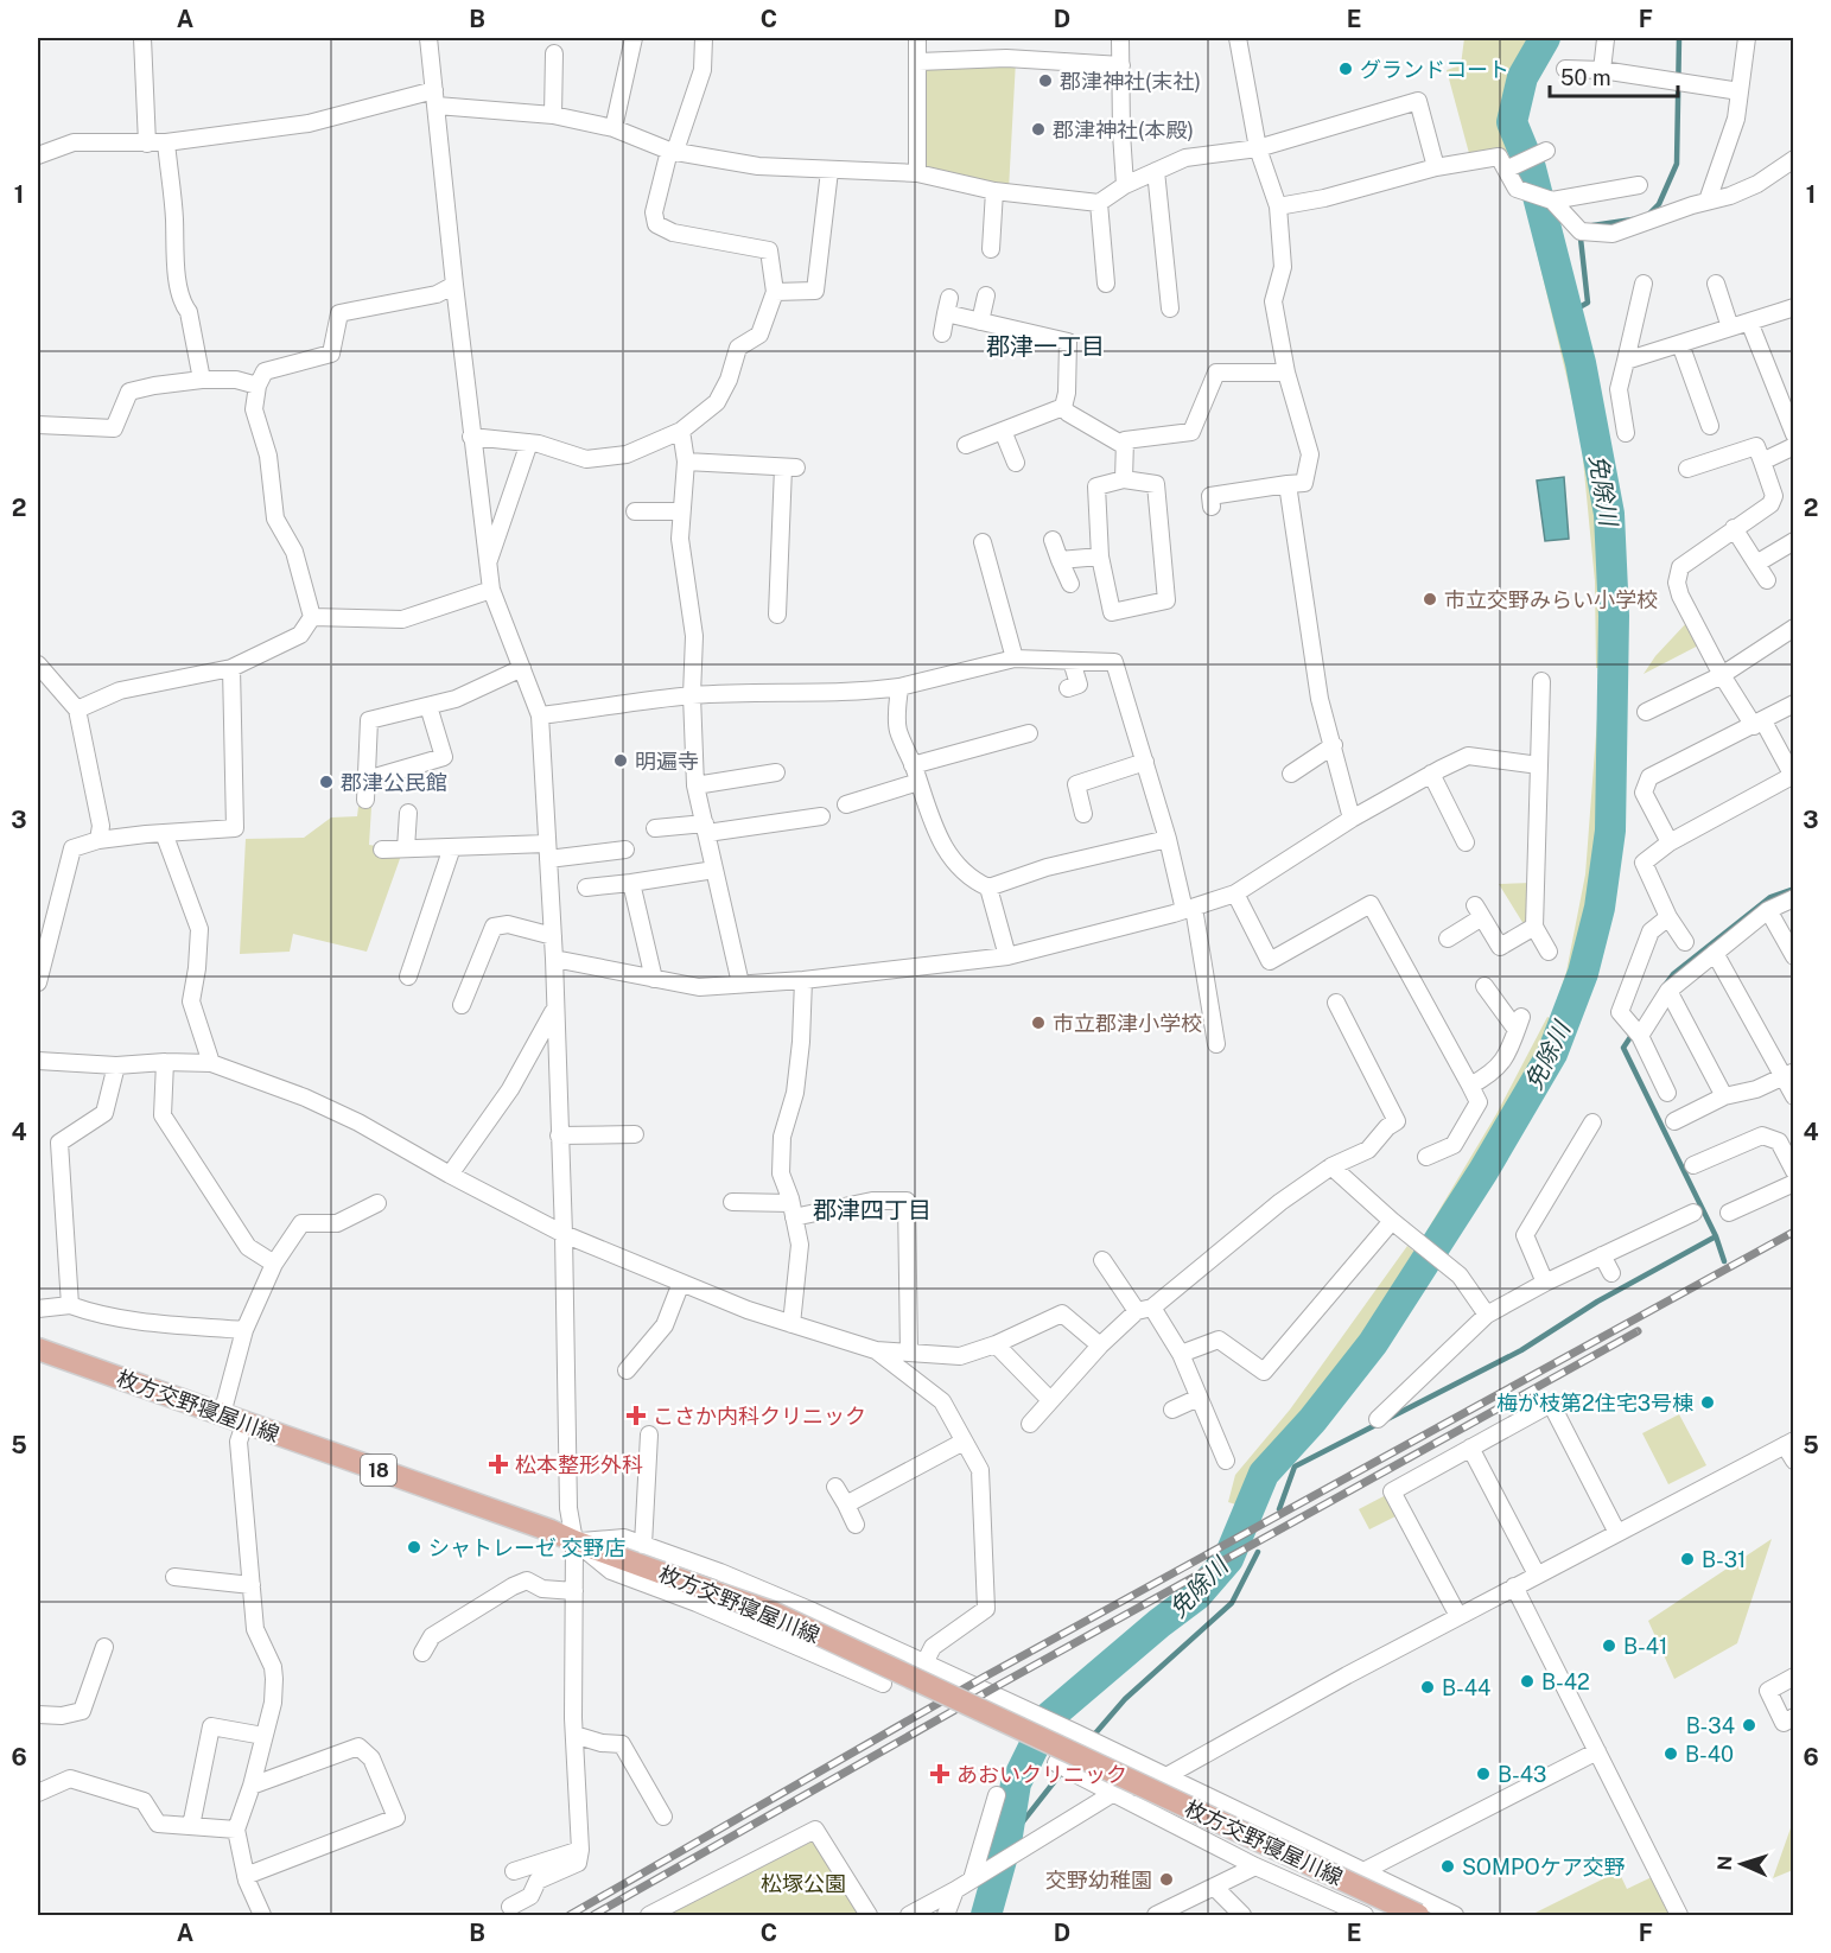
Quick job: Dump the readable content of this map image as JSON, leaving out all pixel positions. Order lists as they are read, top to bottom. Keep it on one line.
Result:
{"streets":{"main road":["枚方交野寝屋川線","18"]},"districts":["郡津一丁目","郡津四丁目"],"water":["免除川"],"parks":["松塚公園"],"places":{"other":["グランドコート","郡津神社(末社)","郡津神社(本殿)","市立交野みらい小学校","明遍寺","郡津公民館","市立郡津小学校","梅が枝第2住宅3号棟","シャトレーゼ 交野店","B-31","B-41","B-42","B-44","B-34","B-40","B-43","SOMPOケア交野","交野幼稚園"],"health":["こさか内科クリニック","松本整形外科","あおいクリニック"]},"scale_bar":"50 m","north":"left","grid":{"columns":["A","B","C","D","E","F"],"rows":["1","2","3","4","5","6"]}}
